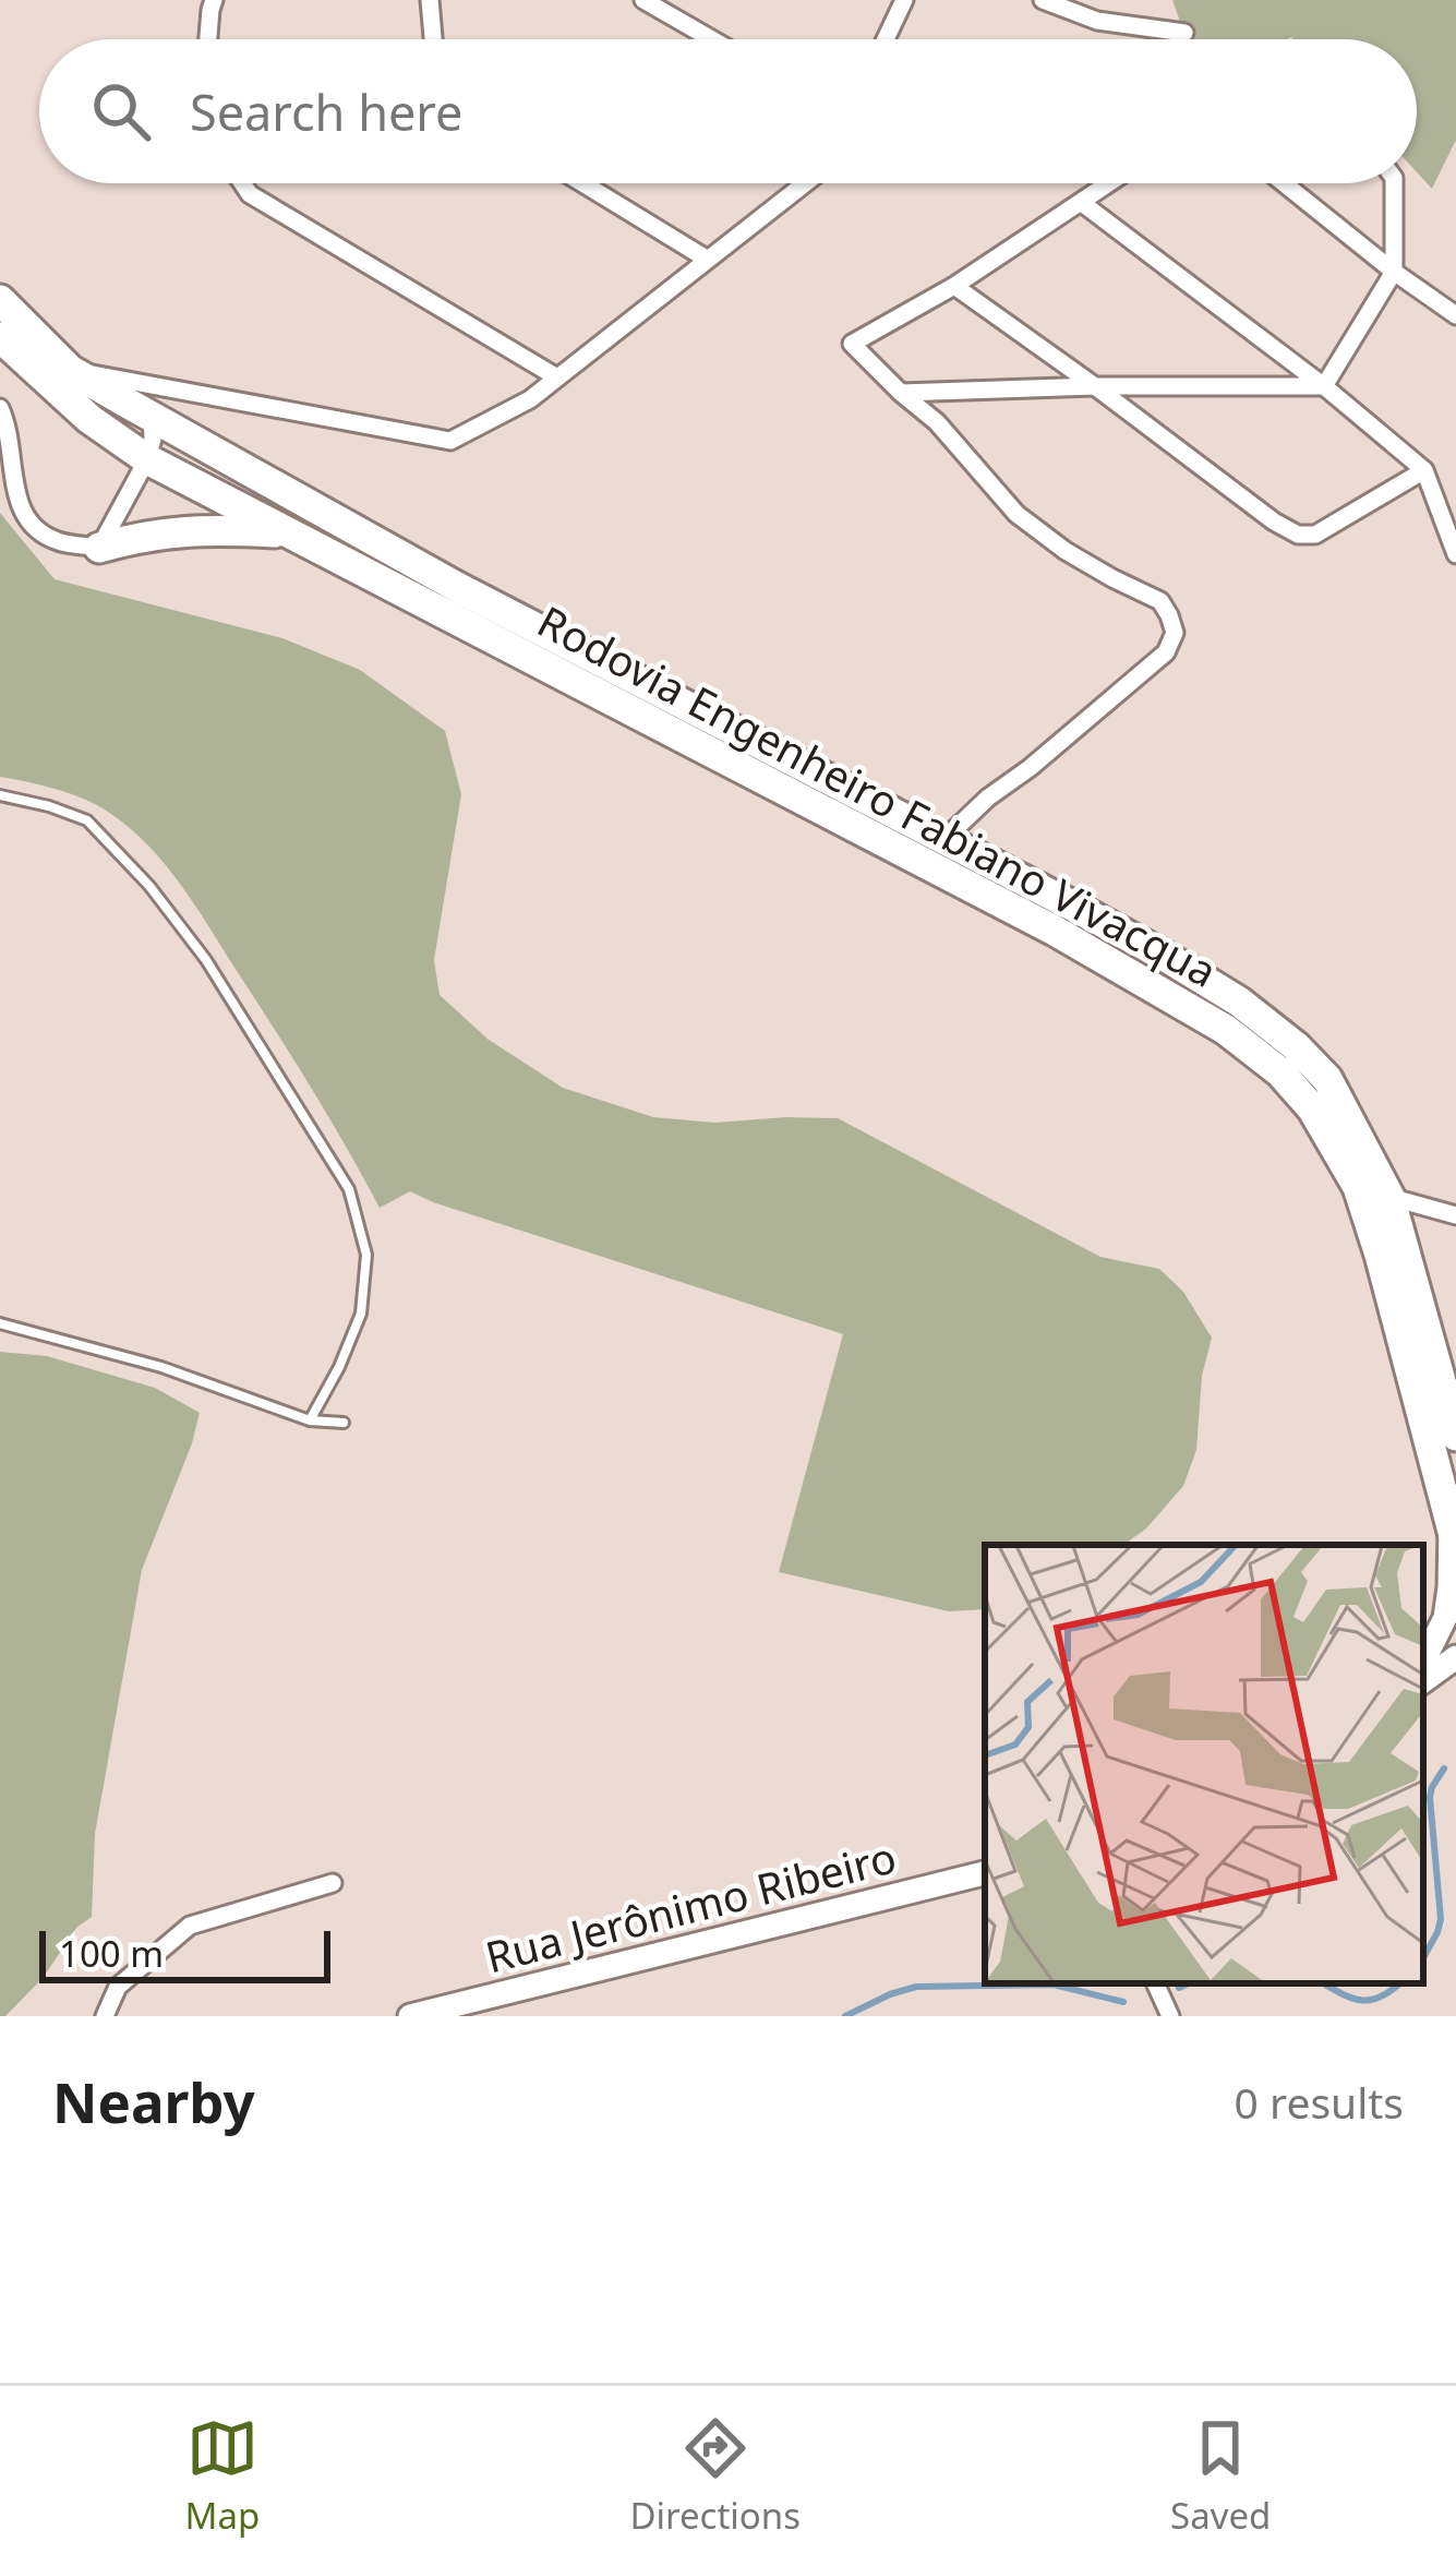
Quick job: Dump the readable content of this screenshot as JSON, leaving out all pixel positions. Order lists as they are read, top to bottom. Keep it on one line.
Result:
{"streets":{"highway":["Rodovia Engenheiro Fabiano Vivacqua"],"street":["Rua Jerônimo Ribeiro"]},"scale_bar":"100 m","page":{"search":"Search here","scale":"100 m","heading":["Nearby","0 results"],"nav":["Map","Directions","Saved"]}}
